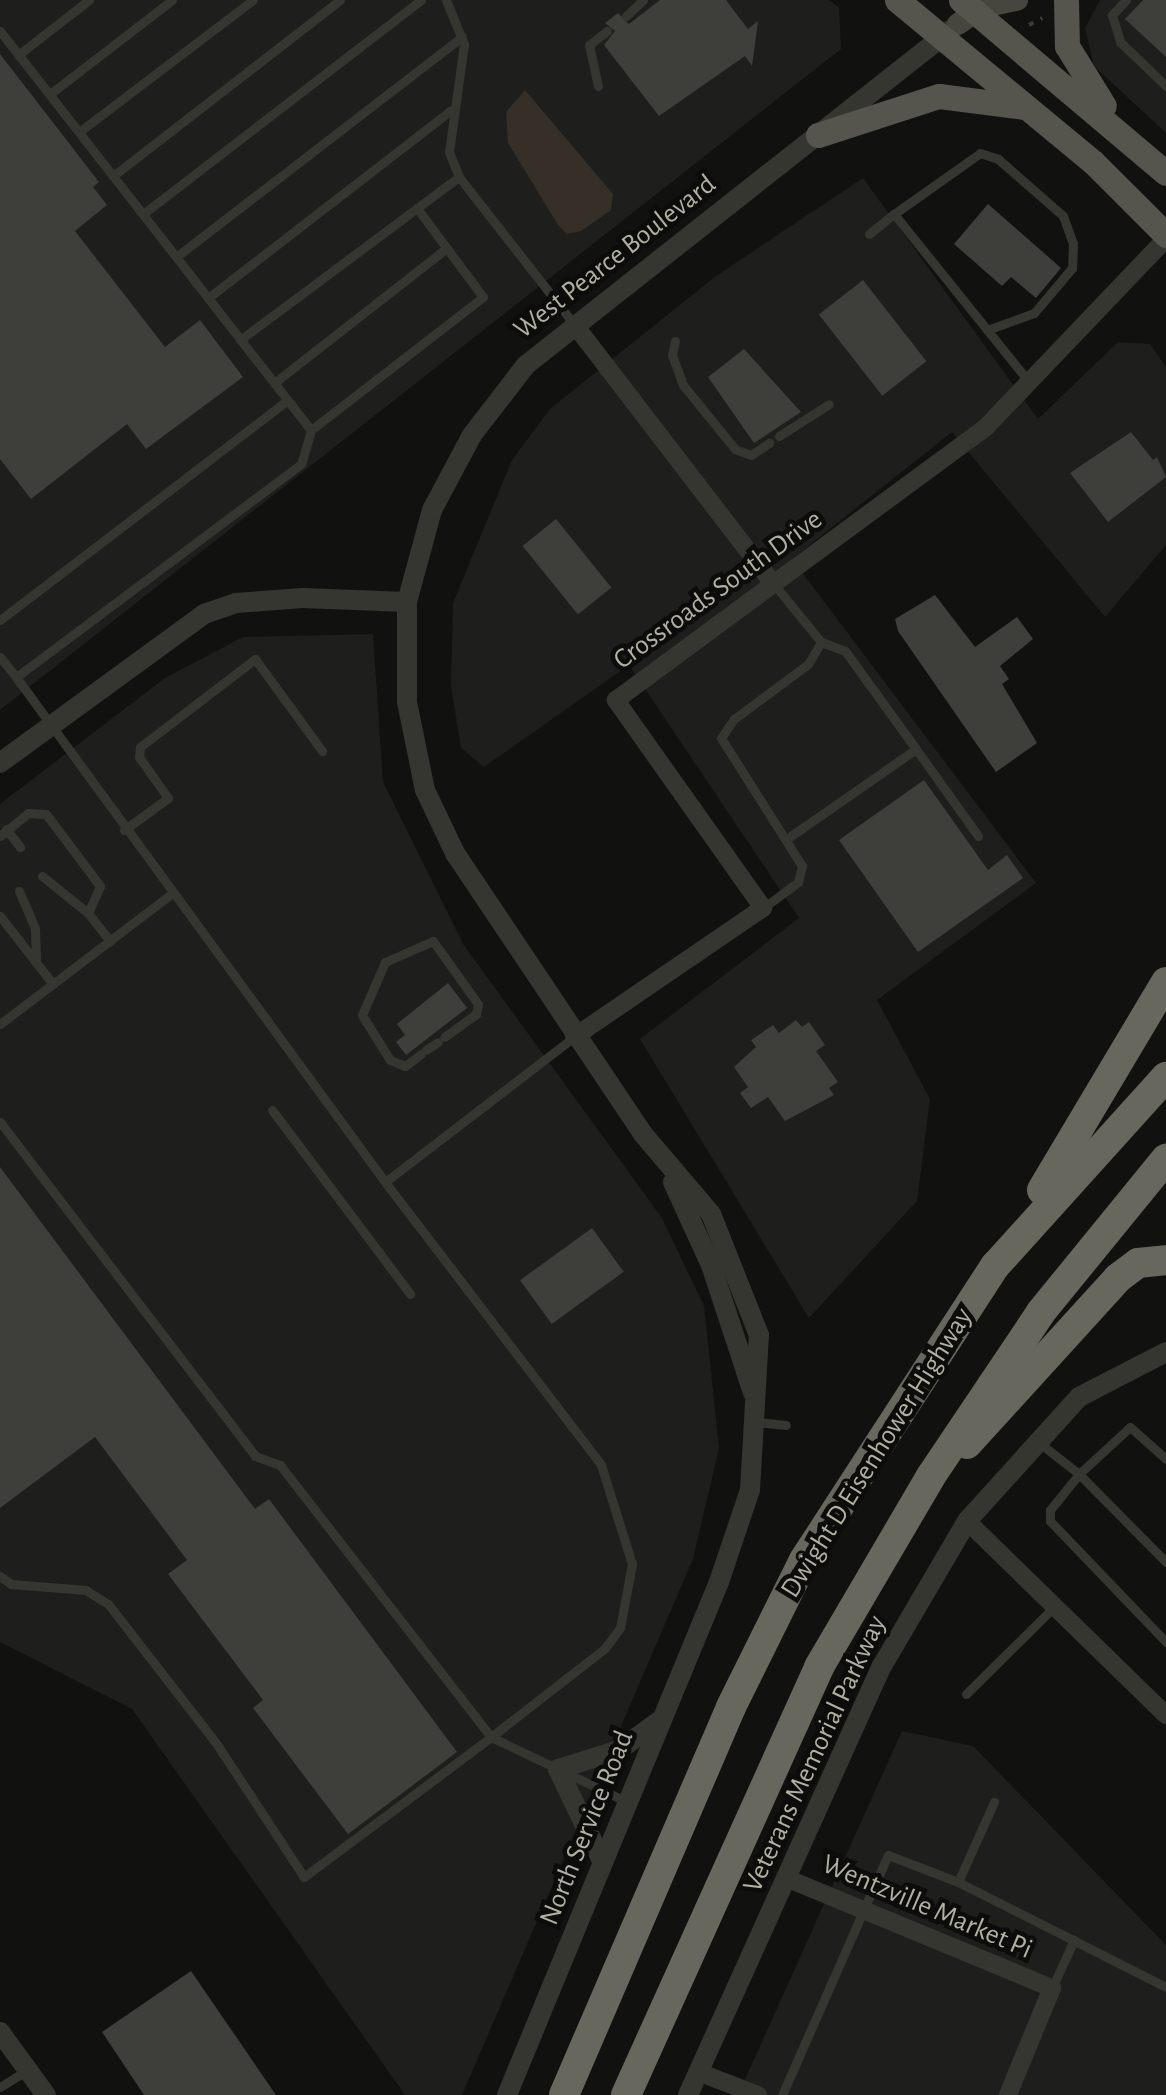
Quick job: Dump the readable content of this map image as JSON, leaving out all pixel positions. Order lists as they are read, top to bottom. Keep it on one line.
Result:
{"streets":{"highway":["Dwight D Eisenhower Highway"],"main road":["West Pearce Boulevard"],"street":["Crossroads South Drive","Veterans Memorial Parkway","North Service Road","Wentzville Market Pi"]},"crossings":[["West Pearce Boulevard","North Service Road"],["Veterans Memorial Parkway","Wentzville Market Pi"]]}
